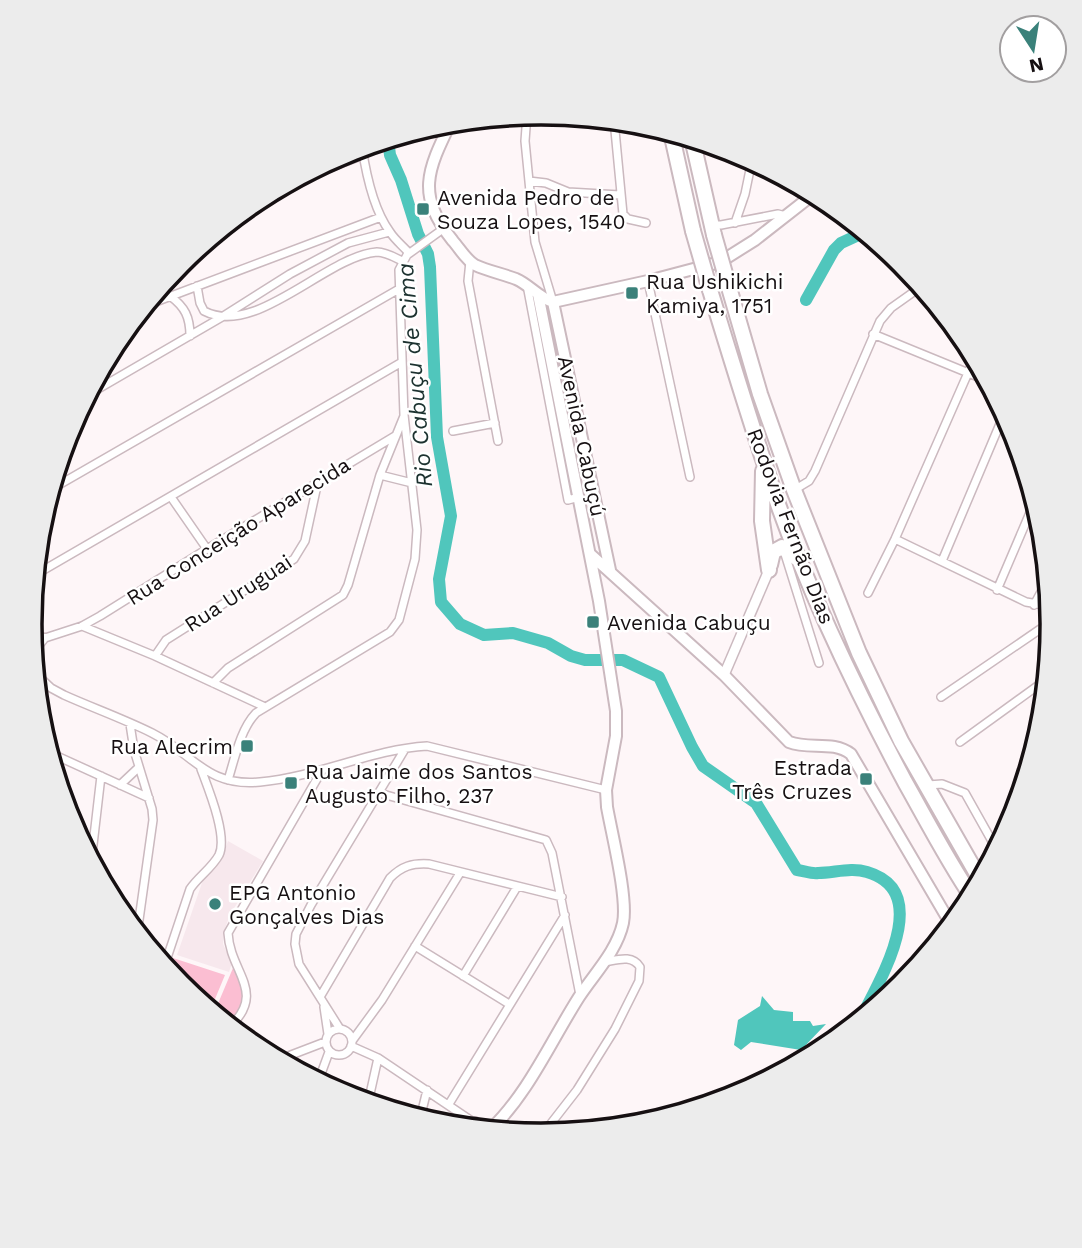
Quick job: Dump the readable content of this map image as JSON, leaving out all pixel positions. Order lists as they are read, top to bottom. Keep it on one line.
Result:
{"streets":{"highway":["Rodovia Fernão Dias"],"main road":["Avenida Cabuçú"],"street":["Rua Conceição Aparecida","Rua Uruguai"]},"crossings":[["Rua Conceição Aparecida","Rua Uruguai"]],"water":["Rio Cabuçu de Cima"],"places":{"transit":["Avenida Pedro de Souza Lopes, 1540","Rua Ushikichi Kamiya, 1751","Avenida Cabuçu","Rua Alecrim","Estrada Três Cruzes","Rua Jaime dos Santos Augusto Filho, 237"],"other":["EPG Antonio Gonçalves Dias"]},"north":"bottom"}
